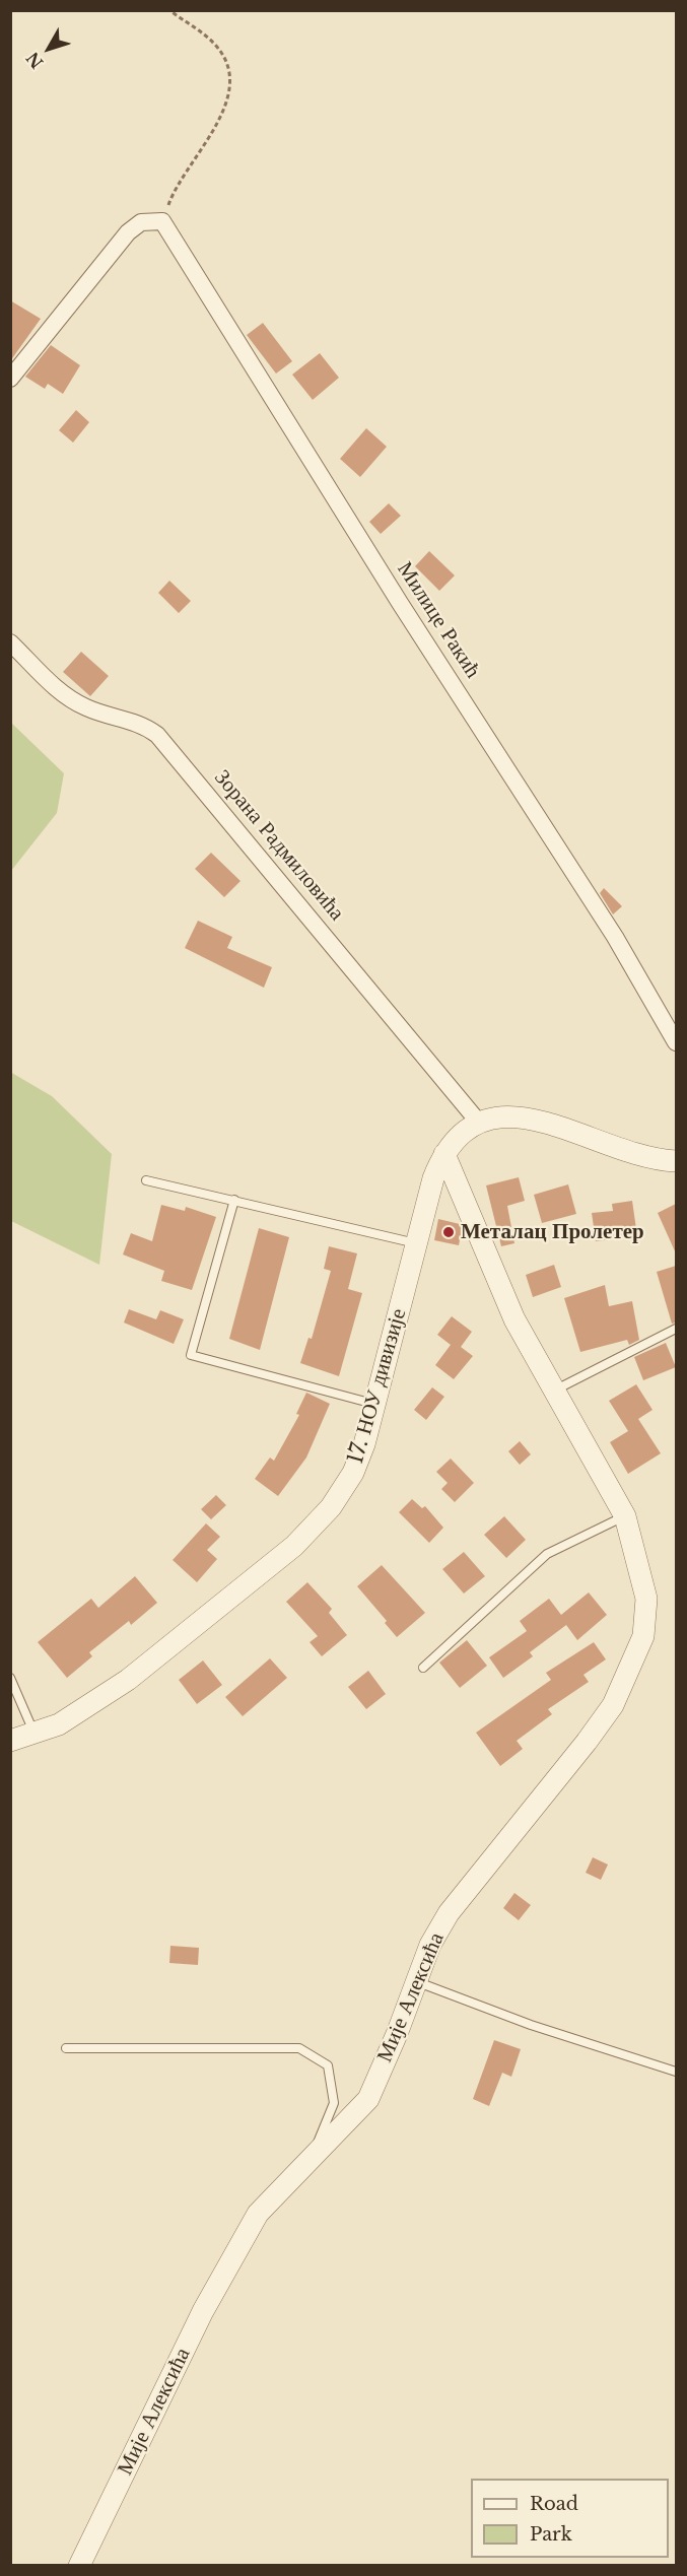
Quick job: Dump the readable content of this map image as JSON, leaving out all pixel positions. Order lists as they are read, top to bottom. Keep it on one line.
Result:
{"streets":{"street":["Милице Ракић","Зорана Радмиловића","17. НОУ дивизије","Мије Алексића"]},"crossings":[["Зорана Радмиловића","17. НОУ дивизије"],["17. НОУ дивизије","Мије Алексића"]],"places":["Металац Пролетер"],"legend":["Road","Park"],"north":"bottom left"}
